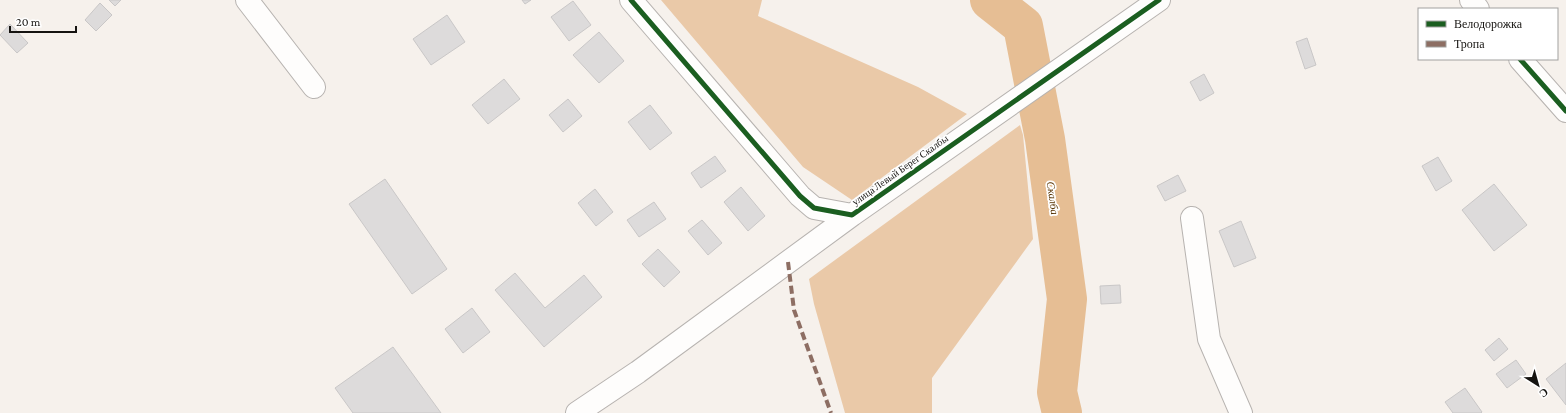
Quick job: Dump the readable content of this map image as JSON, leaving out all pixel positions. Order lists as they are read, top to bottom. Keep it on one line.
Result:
{"streets":{"street":["улица Левый Берег Скалбы"]},"water":["Скалба"],"legend":["Велодорожка","Тропа"],"scale_bar":"20 m","north":"bottom right"}
